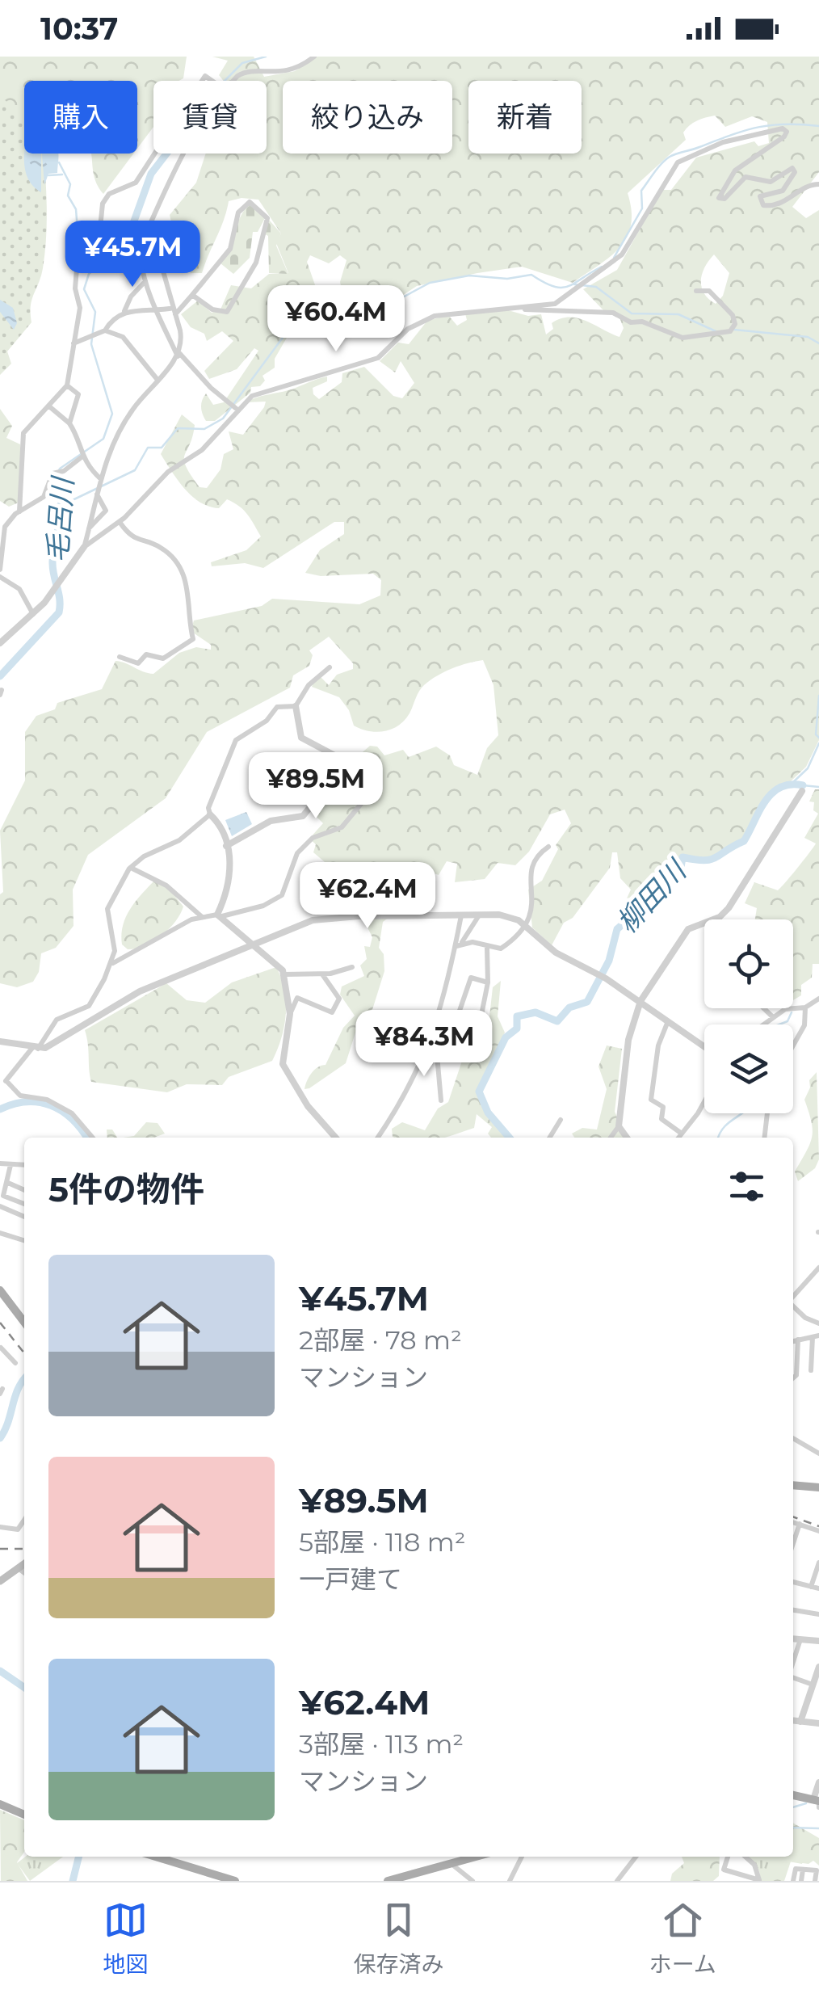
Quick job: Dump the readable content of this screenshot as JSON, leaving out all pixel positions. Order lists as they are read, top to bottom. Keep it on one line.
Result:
{"water":["毛呂川","柳田川"],"page":{"status":"10:37","chip":["購入","賃貸","絞り込み","新着"],"price":["¥45.7M","¥60.4M","¥89.5M","¥62.4M","¥84.3M"],"heading":"5件の物件","list":[{"name":"¥45.7M","note":"2部屋 · 78 m² · マンション"},{"name":"¥89.5M","note":"5部屋 · 118 m² · 一戸建て"},{"name":"¥62.4M","note":"3部屋 · 113 m² · マンション"}],"tabs":["地図","保存済み","ホーム"]}}
